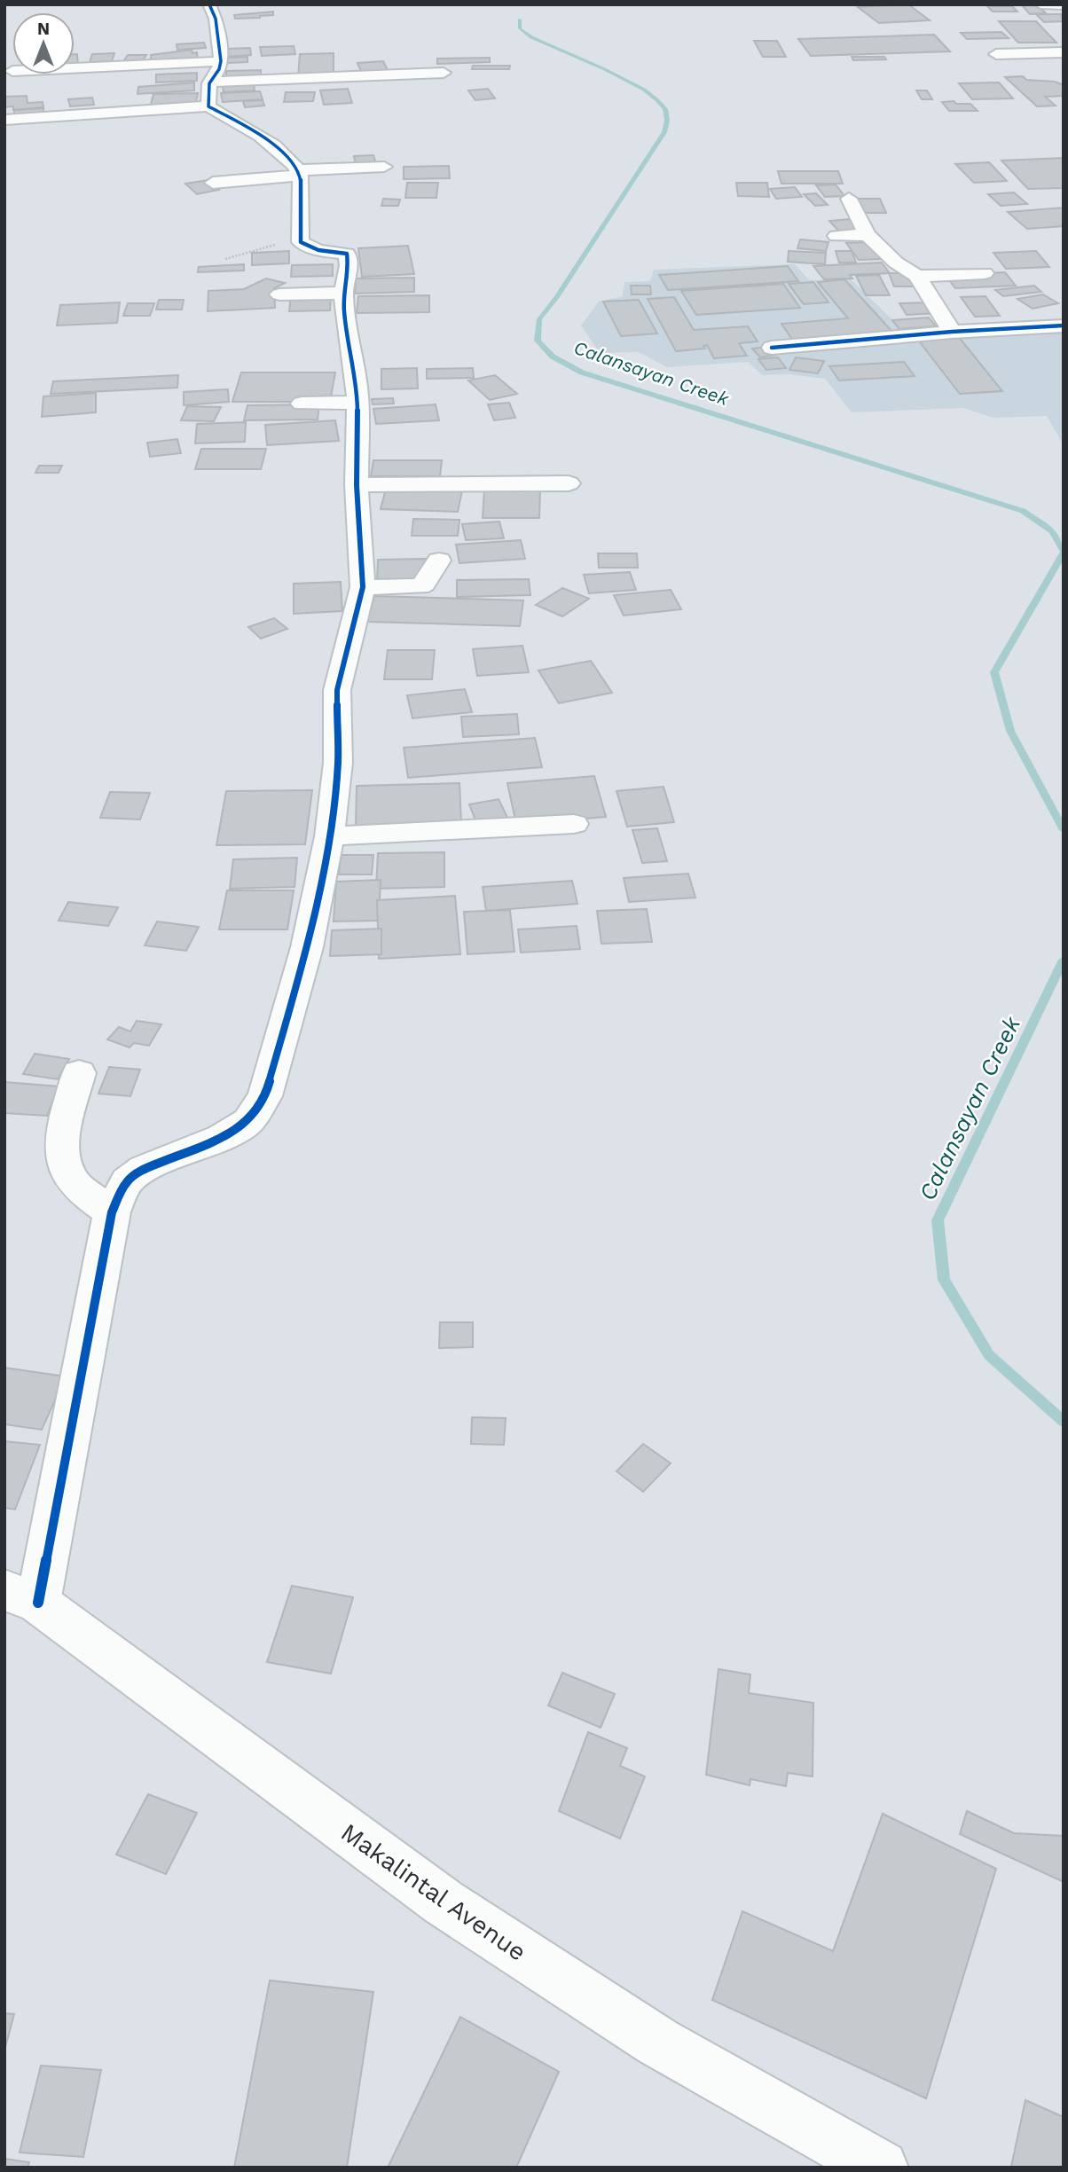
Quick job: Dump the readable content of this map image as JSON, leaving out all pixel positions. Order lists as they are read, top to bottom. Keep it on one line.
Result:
{"streets":{"street":["Makalintal Avenue"]},"water":["Calansayan Creek"],"north":"top"}
